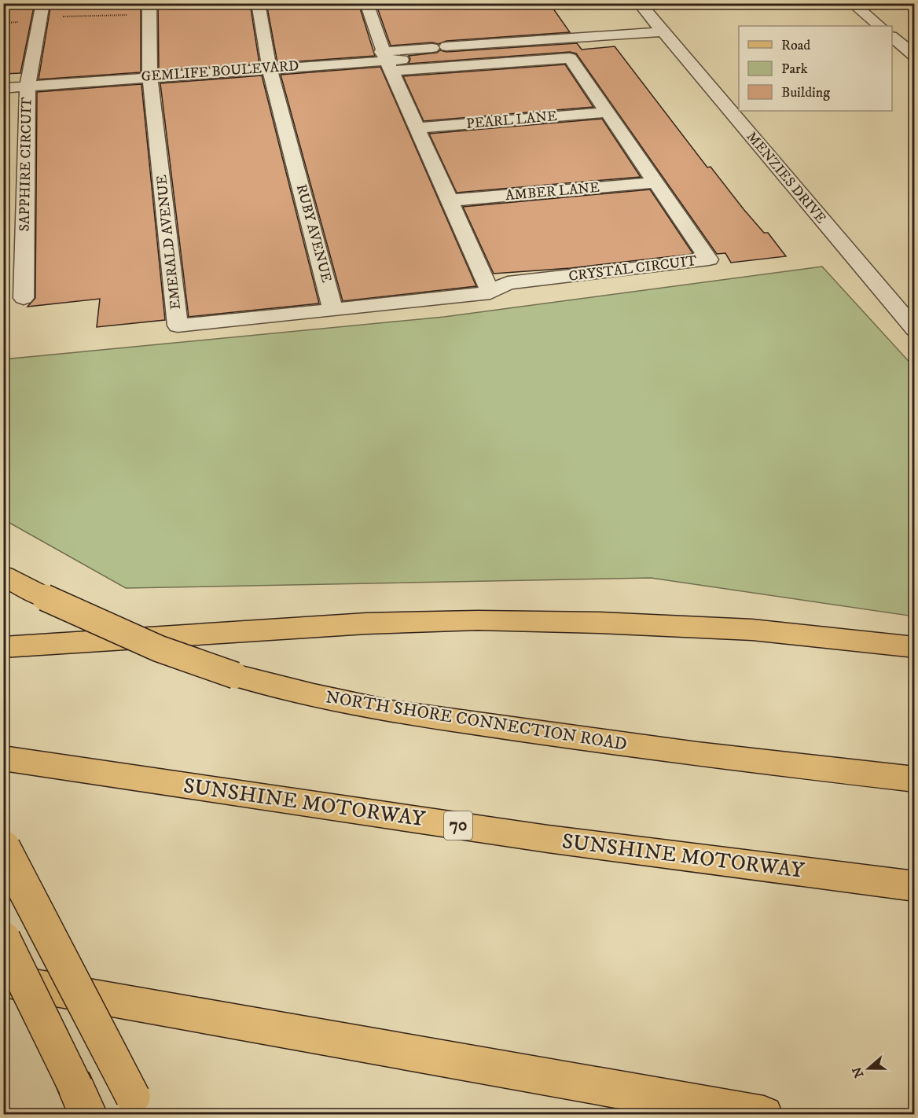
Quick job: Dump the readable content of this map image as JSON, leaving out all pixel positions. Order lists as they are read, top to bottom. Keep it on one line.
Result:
{"streets":{"main road":["NORTH SHORE CONNECTION ROAD","SUNSHINE MOTORWAY","70"],"street":["GEMLIFE BOULEVARD","PEARL LANE","SAPPHIRE CIRCUIT","MENZIES DRIVE","AMBER LANE","RUBY AVENUE","EMERALD AVENUE","CRYSTAL CIRCUIT"]},"crossings":[["GEMLIFE BOULEVARD","SAPPHIRE CIRCUIT"],["GEMLIFE BOULEVARD","MENZIES DRIVE"],["GEMLIFE BOULEVARD","RUBY AVENUE"],["GEMLIFE BOULEVARD","EMERALD AVENUE"],["GEMLIFE BOULEVARD","CRYSTAL CIRCUIT"],["PEARL LANE","CRYSTAL CIRCUIT"],["AMBER LANE","CRYSTAL CIRCUIT"],["RUBY AVENUE","EMERALD AVENUE"]],"legend":["Road","Park","Building"],"north":"left"}
